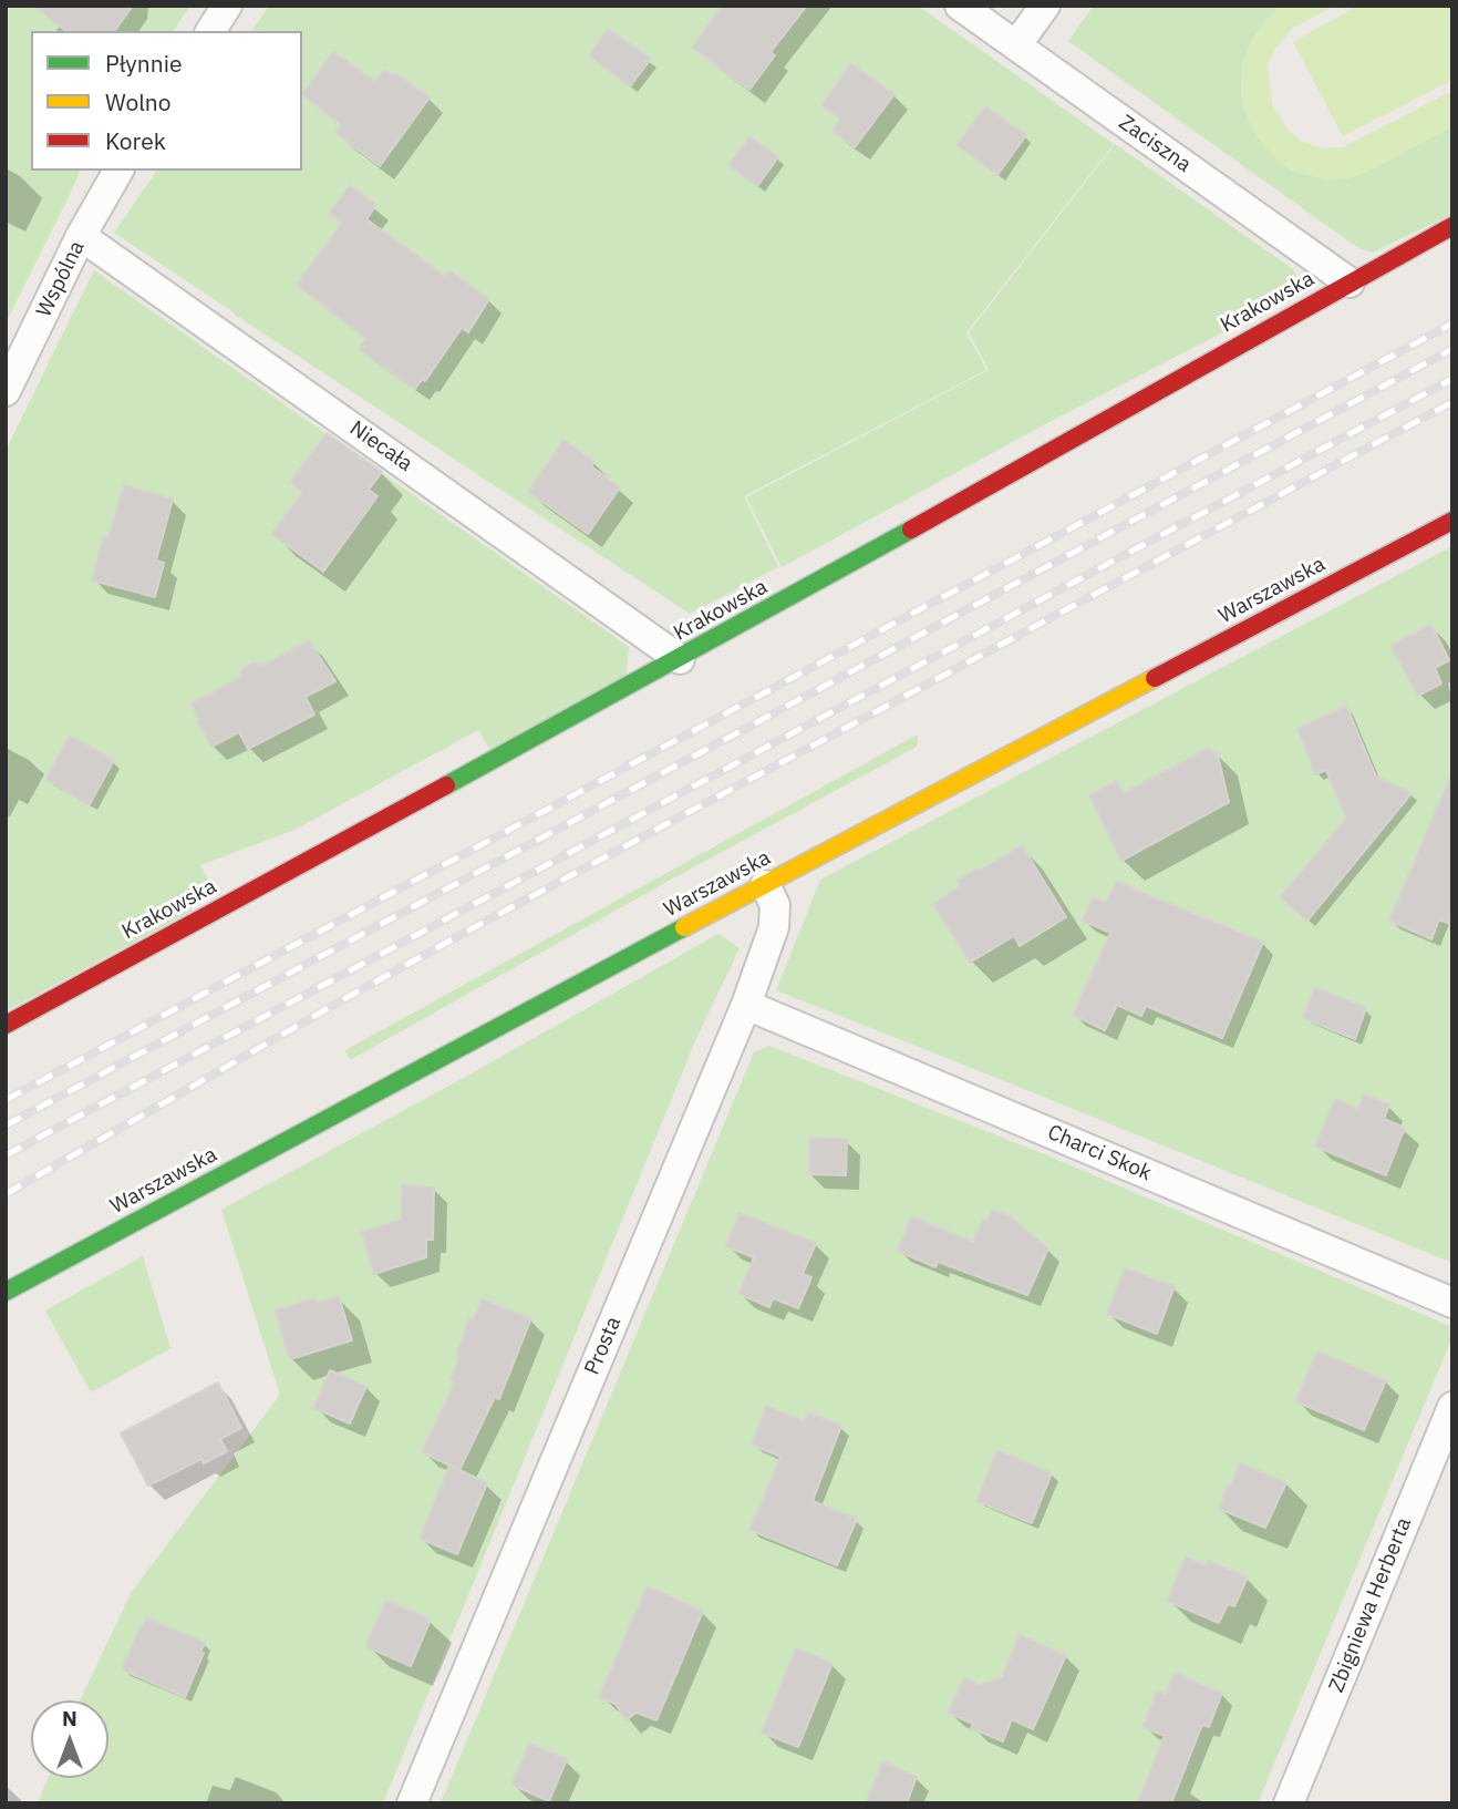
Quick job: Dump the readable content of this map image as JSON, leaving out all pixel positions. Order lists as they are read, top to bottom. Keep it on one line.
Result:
{"streets":{"street":["Zaciszna","Wspólna","Krakowska","Niecała","Warszawska","Charci Skok","Prosta","Zbigniewa Herberta"]},"crossings":[["Zaciszna","Krakowska"],["Wspólna","Niecała"],["Krakowska","Niecała"],["Warszawska","Prosta"],["Charci Skok","Prosta"]],"legend":["Płynnie","Wolno","Korek"],"north":"top"}
